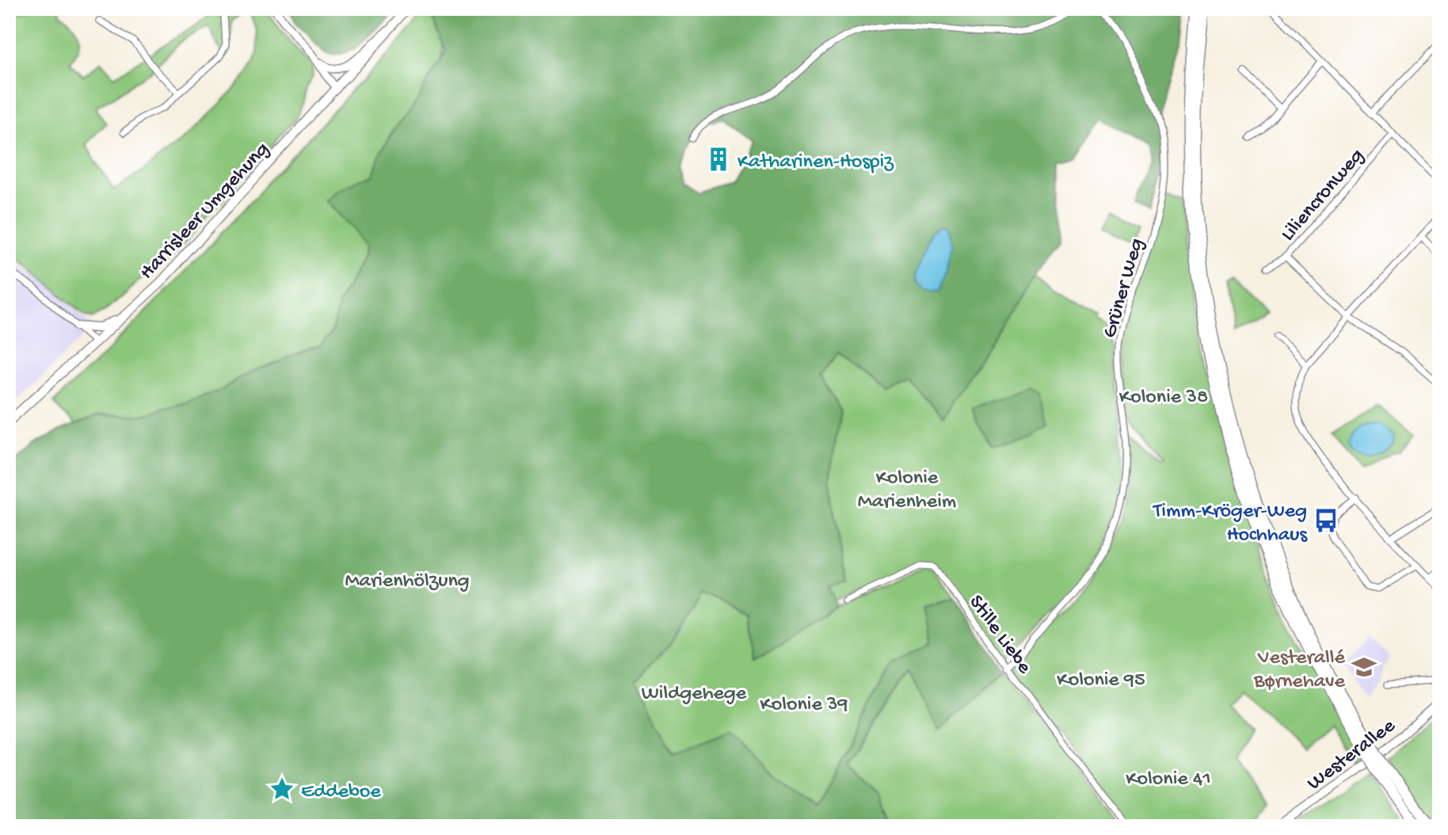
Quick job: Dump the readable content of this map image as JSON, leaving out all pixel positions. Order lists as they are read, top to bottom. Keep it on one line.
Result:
{"streets":{"main road":["Harrisleer Umgehung"],"street":["Liliencronweg","Grüner Weg","Stille Liebe","Westerallee"]},"crossings":[["Grüner Weg","Stille Liebe"]],"parks":["Kolonie 38","Kolonie Marienheim","Marienhölzung","Kolonie 95","Wildgehege","Kolonie 39","Kolonie 41"],"places":{"building":["Katharinen-Hospiz"],"bus stop":["Timm-Kröger-Weg Hochhaus"],"school or university":["Vesterallé Børnehave"],"place":["Eddeboe"]}}
